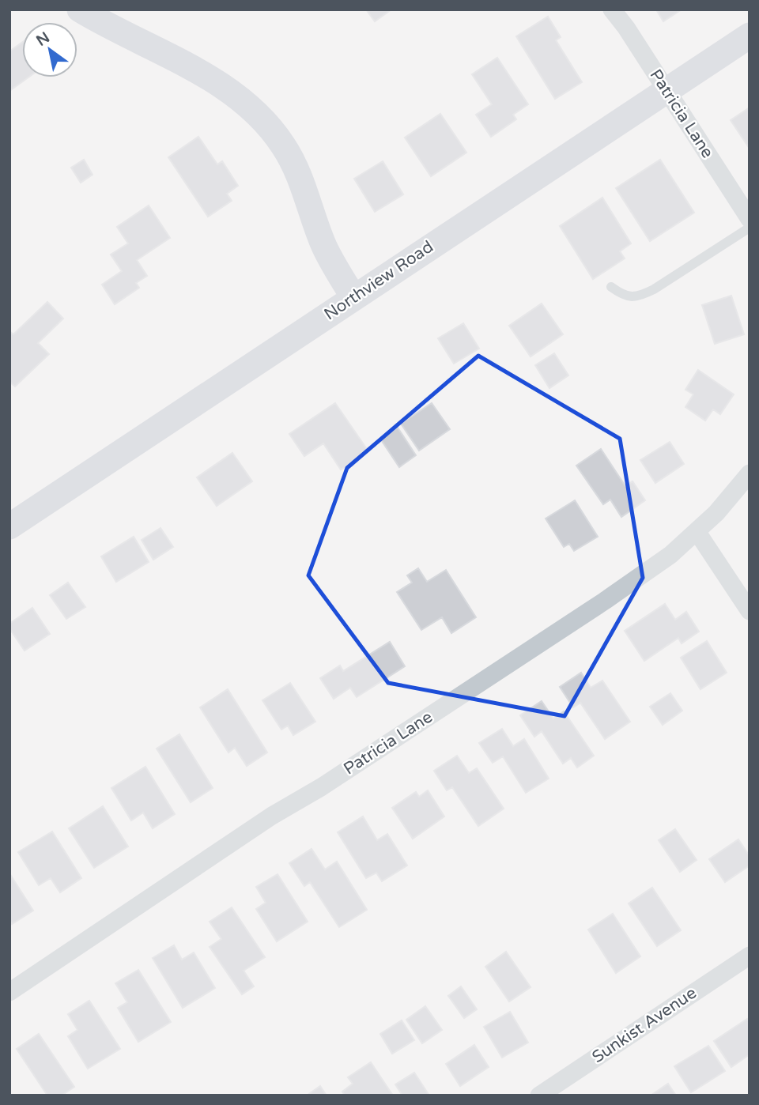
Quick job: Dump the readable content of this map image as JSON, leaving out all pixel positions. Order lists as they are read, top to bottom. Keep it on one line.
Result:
{"streets":{"street":["Patricia Lane","Northview Road","Sunkist Avenue"]},"crossings":[["Patricia Lane","Northview Road"]],"north":"top left"}
